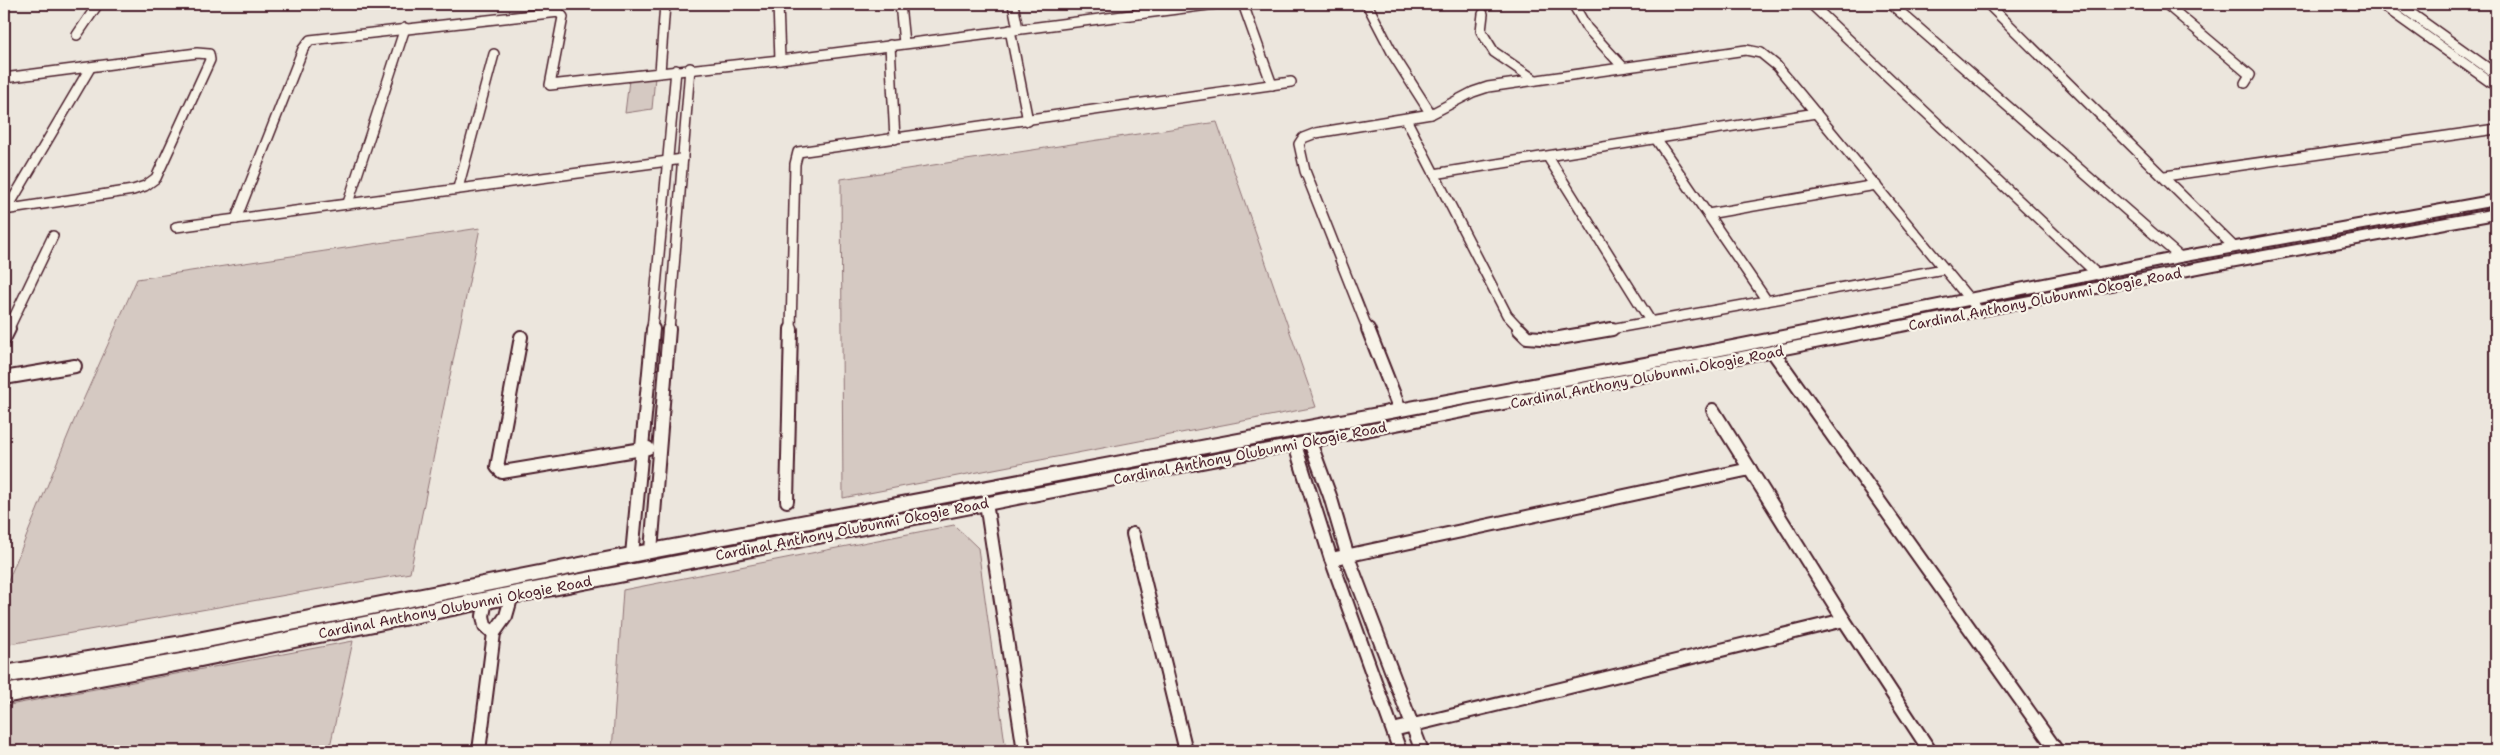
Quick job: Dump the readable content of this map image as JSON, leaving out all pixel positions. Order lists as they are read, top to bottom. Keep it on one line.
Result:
{"streets":{"street":["Cardinal Anthony Olubunmi Okogie Road"]}}
